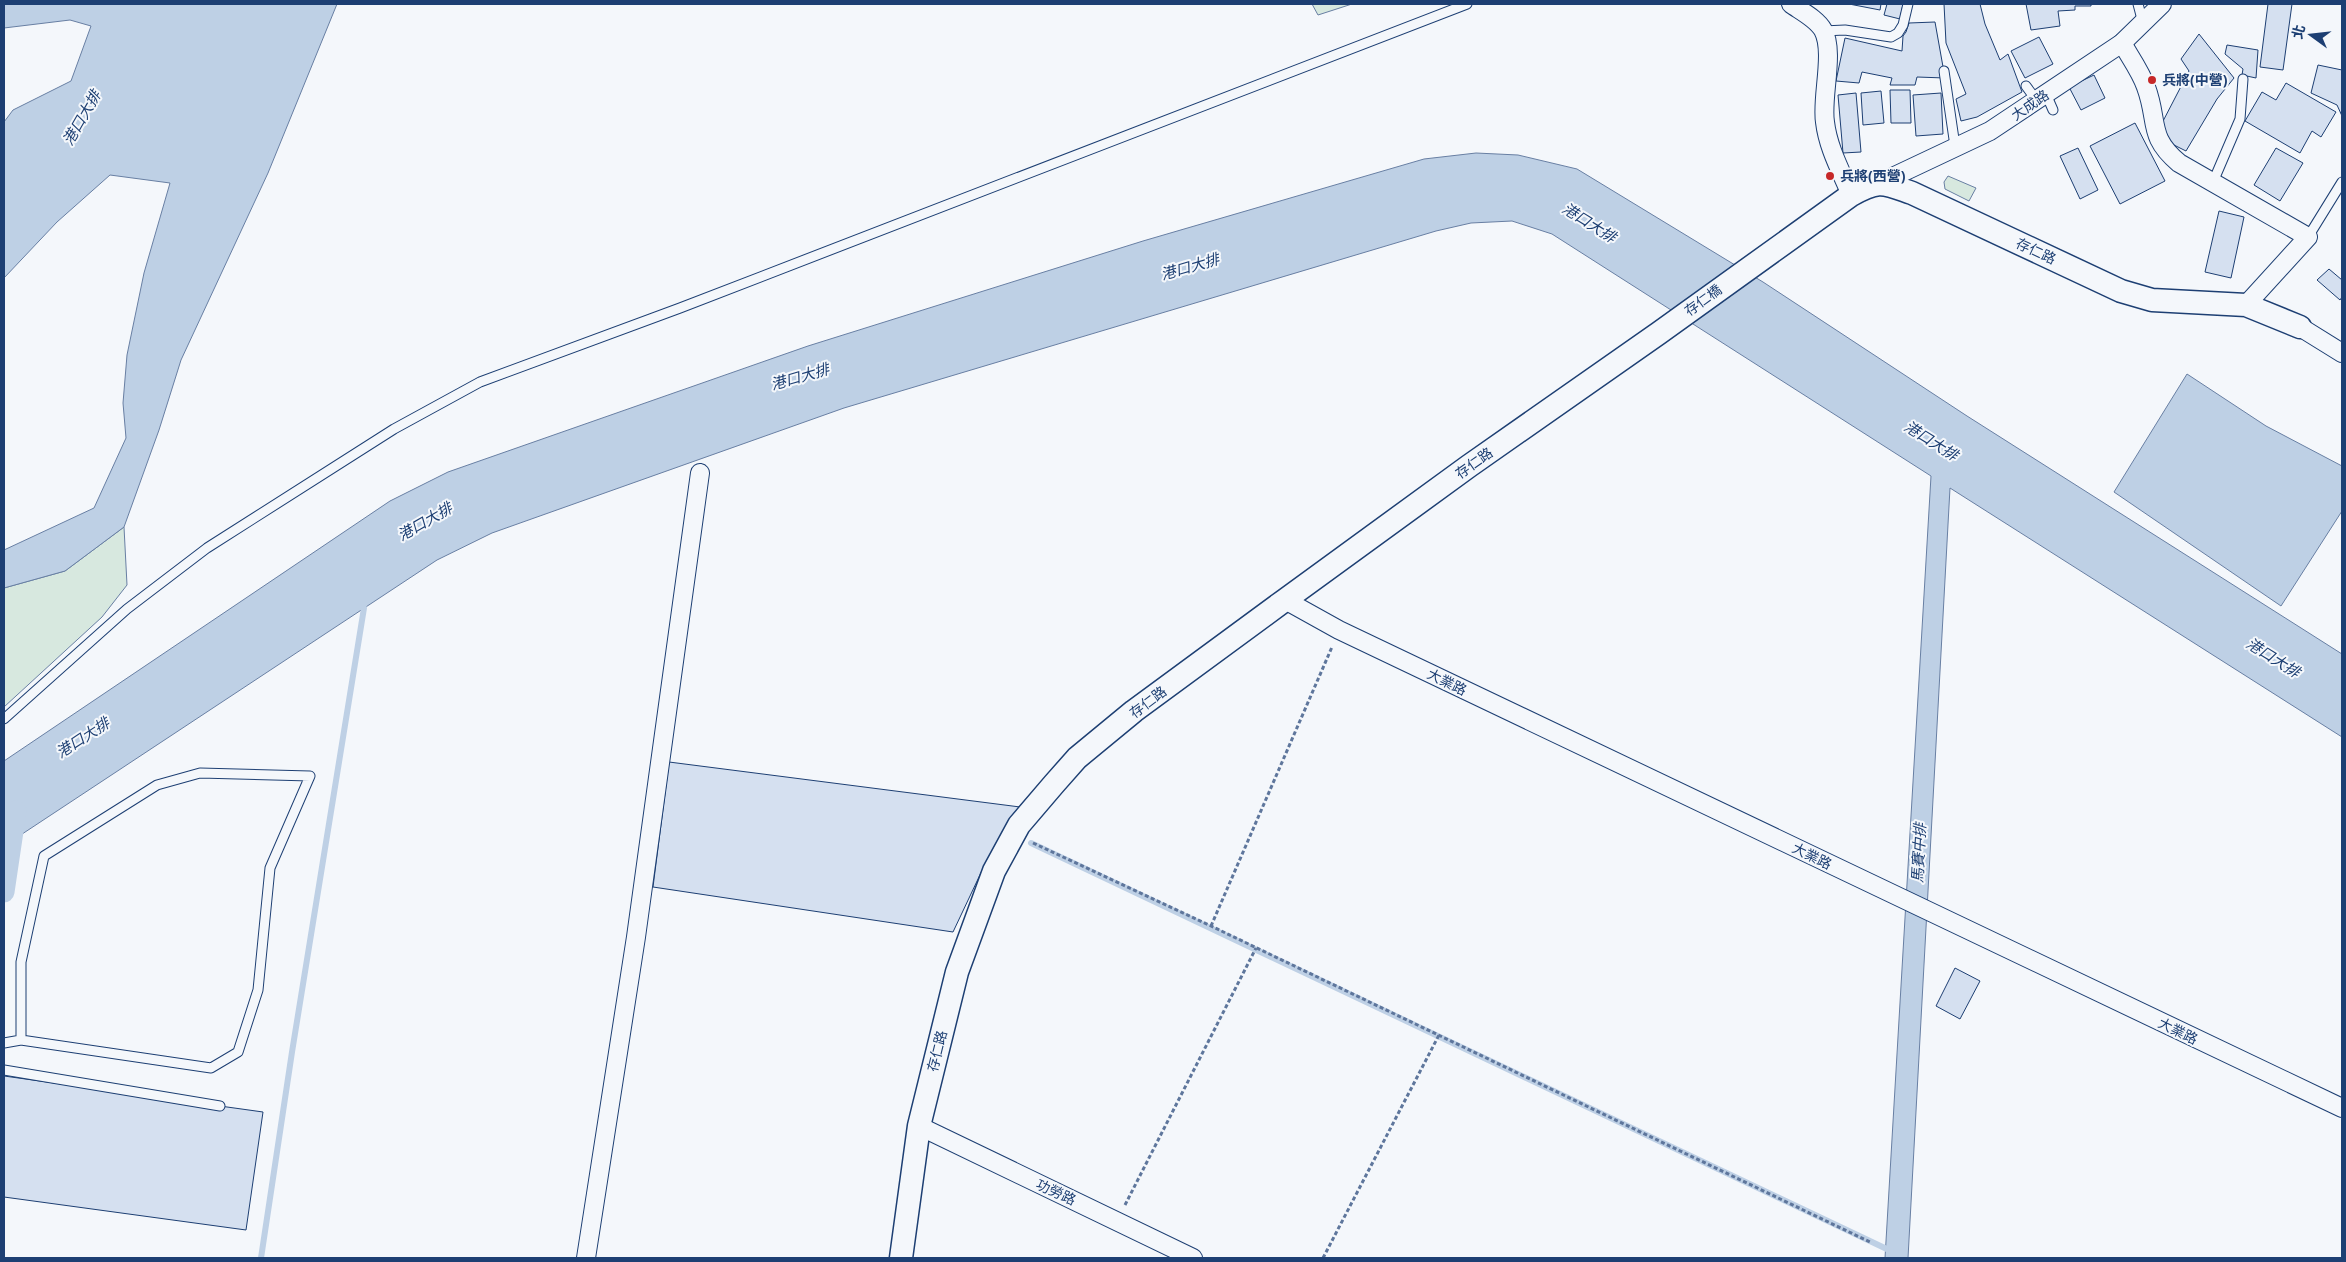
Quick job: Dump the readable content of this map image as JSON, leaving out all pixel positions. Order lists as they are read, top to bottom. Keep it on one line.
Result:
{"streets":{"street":["大成路","存仁路","存仁橋","大業路","功勞路"]},"crossings":[["大成路","存仁路"],["存仁路","存仁橋"],["存仁路","大業路"],["存仁路","功勞路"]],"water":["港口大排","馬賽中排"],"places":["兵將(中營)","兵將(西營)"],"north":"left"}
